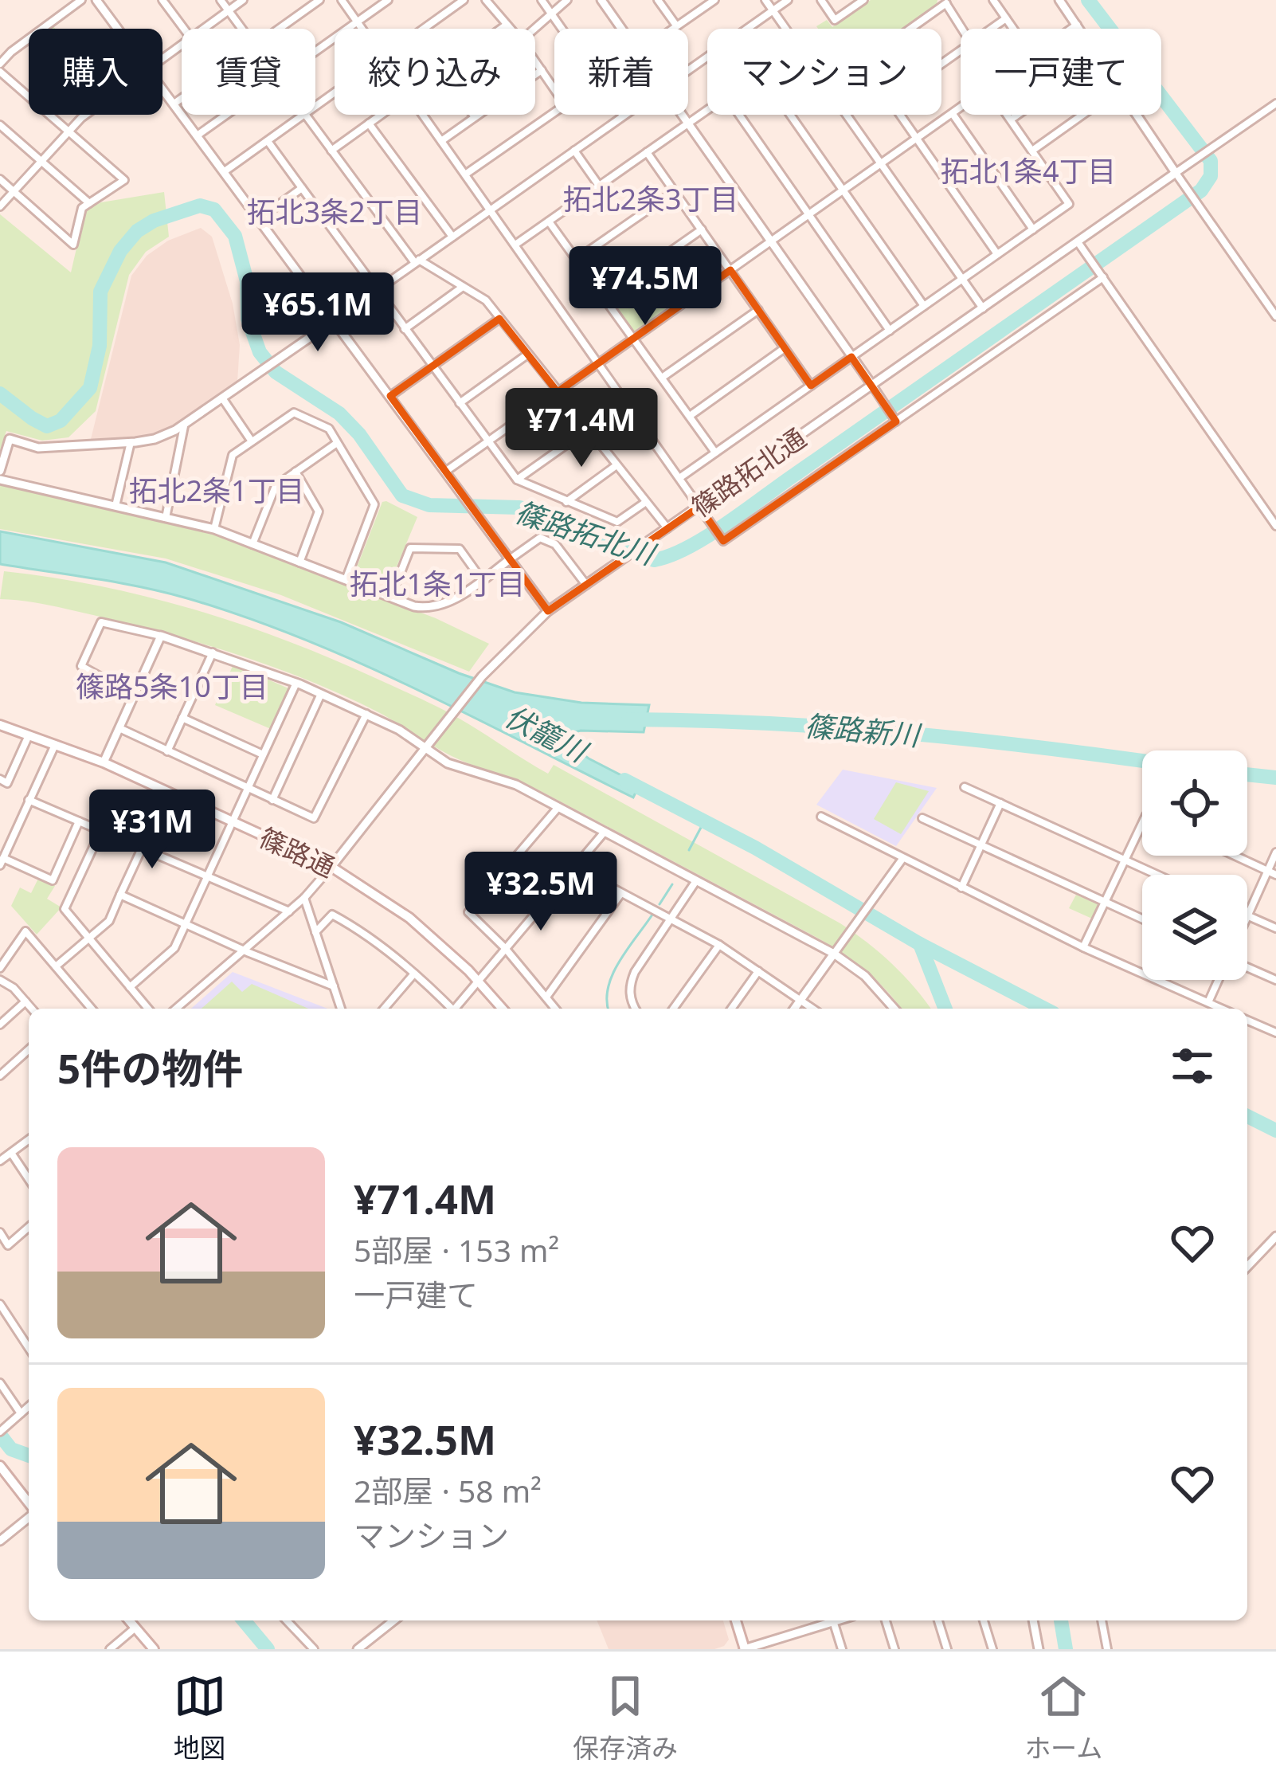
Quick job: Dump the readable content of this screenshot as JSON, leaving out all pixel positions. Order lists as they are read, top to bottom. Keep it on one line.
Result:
{"streets":{"main road":["篠路通"],"street":["篠路拓北通"]},"crossings":[["篠路拓北通","篠路通"]],"districts":["拓北1条4丁目","拓北2条3丁目","拓北3条2丁目","拓北2条1丁目","拓北1条1丁目","篠路5条10丁目"],"water":["篠路拓北川","篠路新川","伏籠川"],"page":{"chip":["購入","賃貸","絞り込み","新着","マンション","一戸建て"],"price":["¥74.5M","¥65.1M","¥71.4M","¥31M","¥32.5M"],"heading":"5件の物件","list":[{"name":"¥71.4M","note":"5部屋 · 153 m² · 一戸建て"},{"name":"¥32.5M","note":"2部屋 · 58 m² · マンション"}],"tabs":["地図","保存済み","ホーム"]}}
